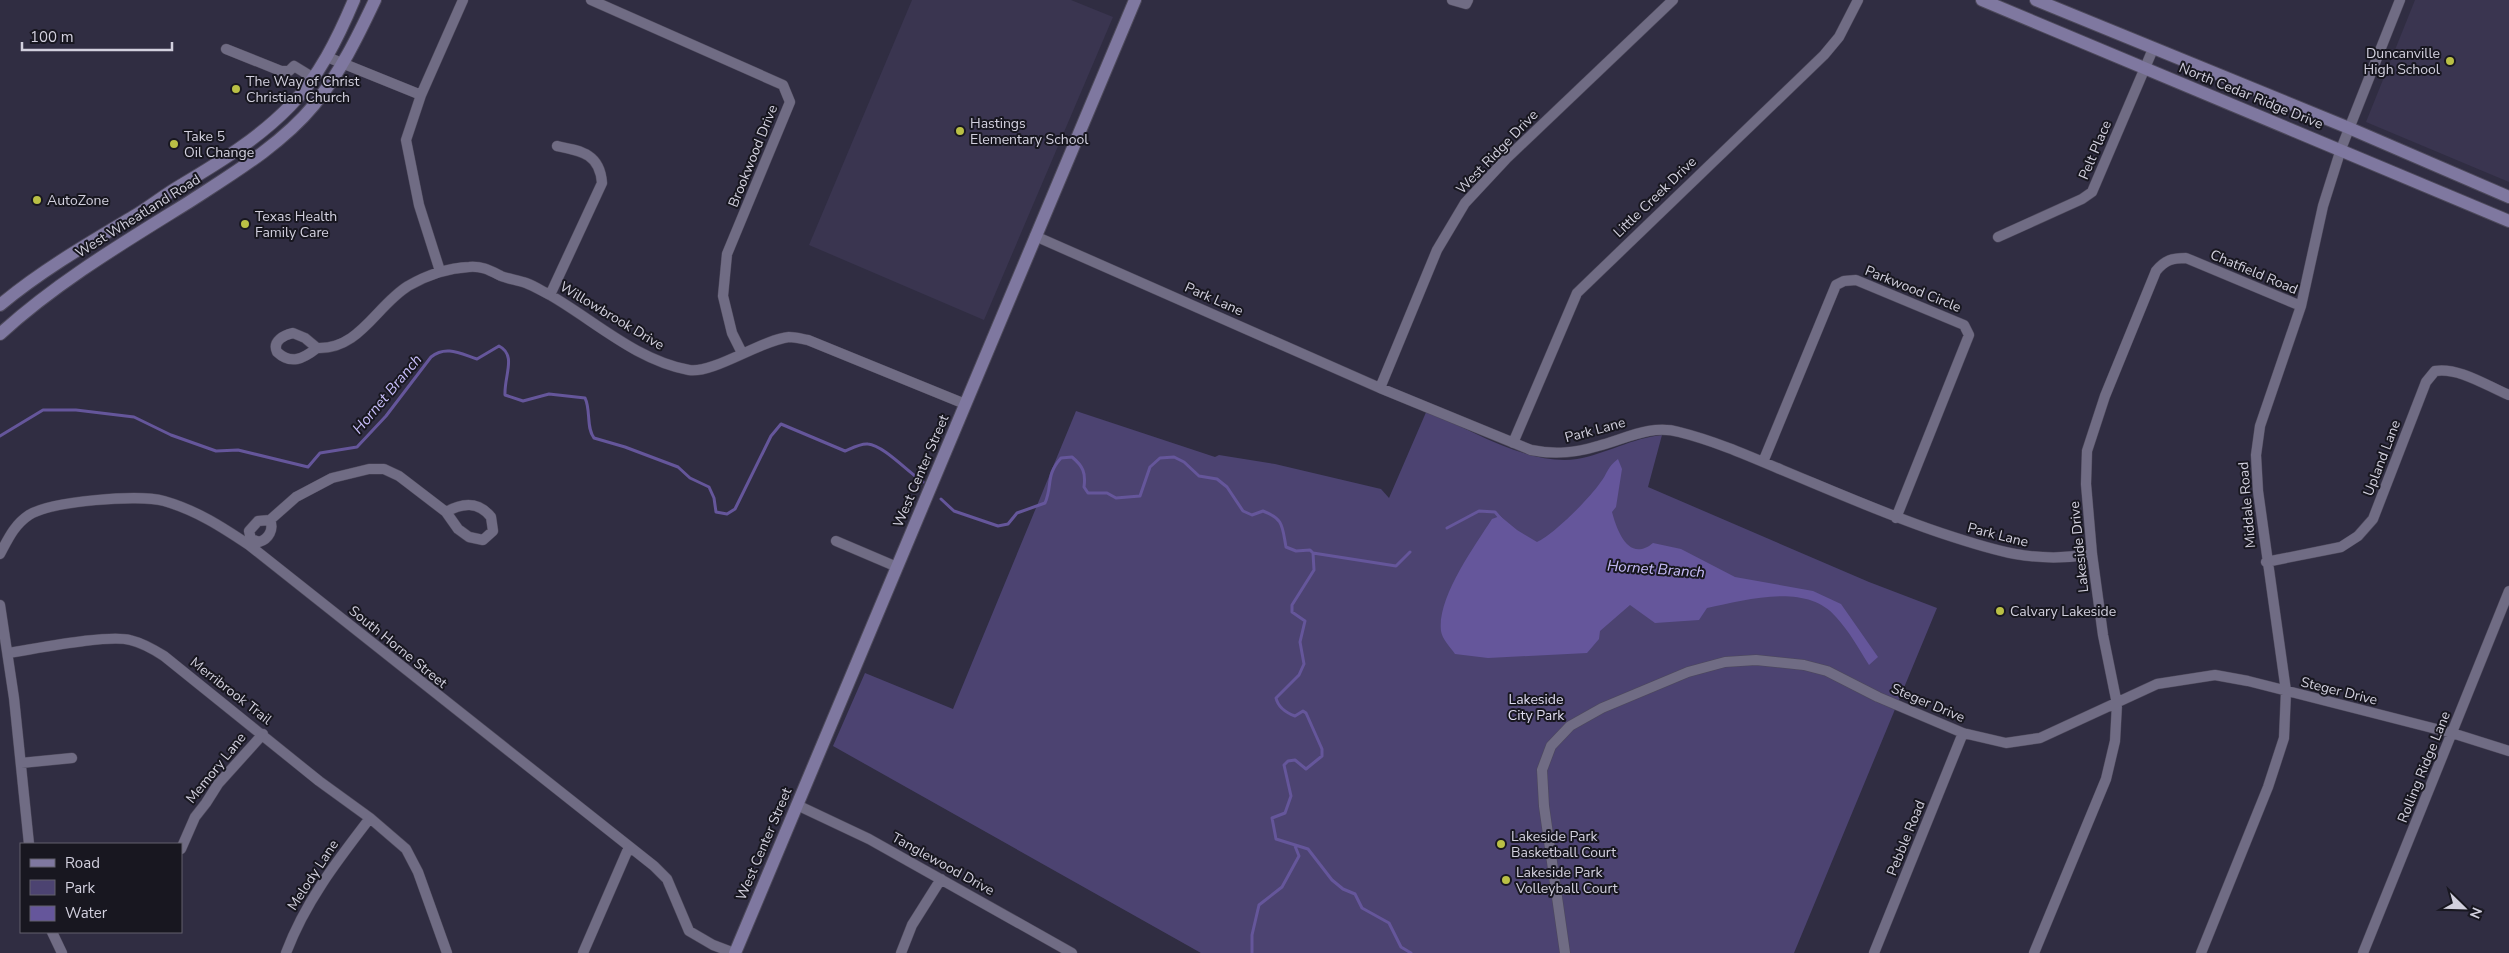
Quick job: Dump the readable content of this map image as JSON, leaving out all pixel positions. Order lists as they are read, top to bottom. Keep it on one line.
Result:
{"streets":{"main road":["North Cedar Ridge Drive","West Wheatland Road","West Center Street"],"street":["Pelt Place","West Ridge Drive","Brookwood Drive","Little Creek Drive","Chatfield Road","Parkwood Circle","Park Lane","Willowbrook Drive","Upland Lane","Middale Road","Lakeside Drive","South Horne Street","Merribrook Trail","Steger Drive","Rolling Ridge Lane","Memory Lane","Pebble Road","Tanglewood Drive","Melody Lane"]},"crossings":[["North Cedar Ridge Drive","Pelt Place"],["North Cedar Ridge Drive","Middale Road"],["West Ridge Drive","Park Lane"],["Brookwood Drive","Willowbrook Drive"],["Little Creek Drive","Park Lane"],["Chatfield Road","Middale Road"],["Chatfield Road","Lakeside Drive"],["Parkwood Circle","Park Lane"],["Park Lane","West Center Street"],["Park Lane","Lakeside Drive"],["Willowbrook Drive","West Center Street"],["Upland Lane","Middale Road"],["West Center Street","South Horne Street"],["West Center Street","Tanglewood Drive"],["Middale Road","Steger Drive"],["Lakeside Drive","Steger Drive"],["Merribrook Trail","Memory Lane"],["Merribrook Trail","Melody Lane"],["Steger Drive","Rolling Ridge Lane"],["Steger Drive","Pebble Road"]],"water":["Hornet Branch"],"parks":["Lakeside City Park"],"places":["Duncanville High School","The Way of Christ Christian Church","Hastings Elementary School","Take 5 Oil Change","AutoZone","Texas Health Family Care","Calvary Lakeside","Lakeside Park Basketball Court","Lakeside Park Volleyball Court"],"legend":["Road","Park","Water"],"scale_bar":"100 m","north":"bottom right"}
